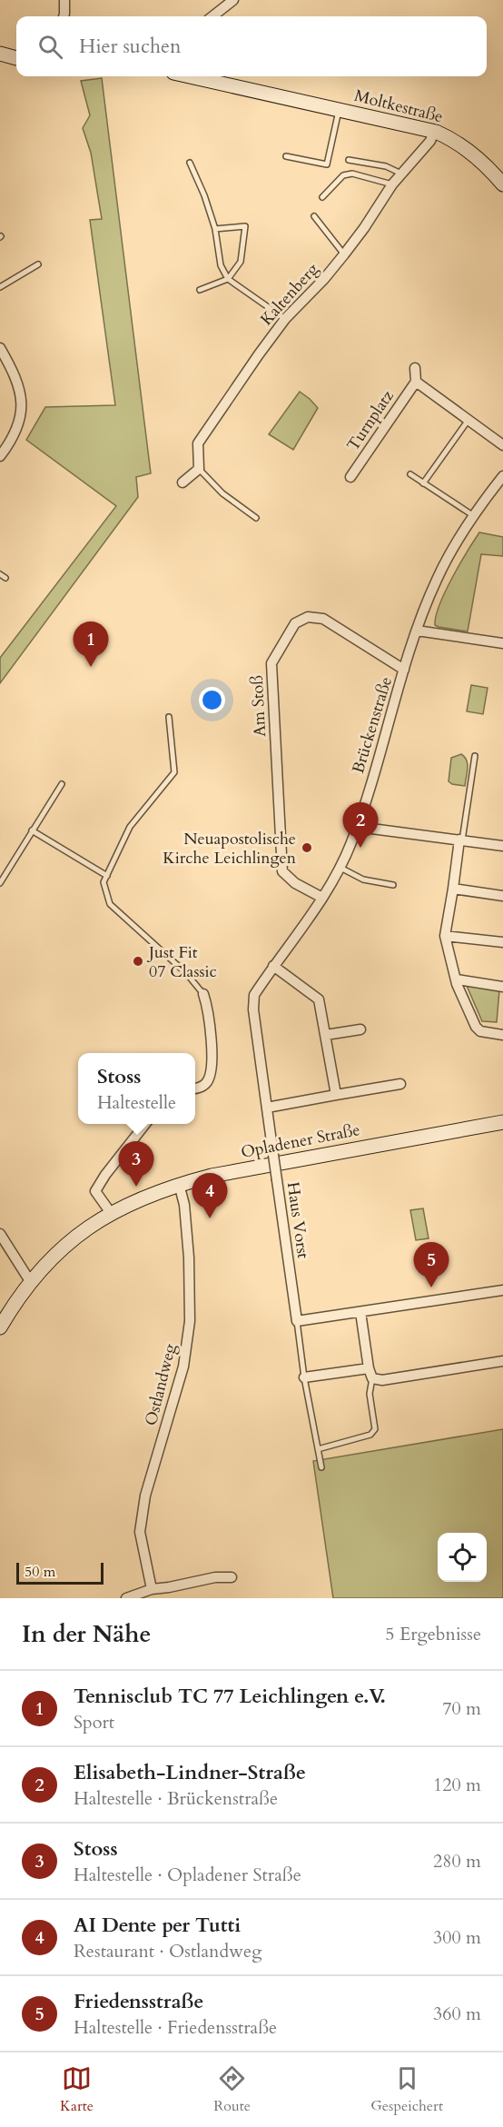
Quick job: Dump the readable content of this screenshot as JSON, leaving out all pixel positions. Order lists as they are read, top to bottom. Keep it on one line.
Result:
{"streets":{"main road":["Moltkestraße","Opladener Straße"],"street":["Kaltenberg","Turnplatz","Am Stoß","Brückenstraße","Haus Vorst","Ostlandweg"]},"crossings":[["Moltkestraße","Kaltenberg"],["Am Stoß","Brückenstraße"],["Brückenstraße","Haus Vorst"],["Opladener Straße","Ostlandweg"]],"places":["Neuapostolische Kirche Leichlingen","Just Fit 07 Classic"],"scale_bar":"50 m","page":{"search":"Hier suchen","pins":["1","2","3","4","5"],"popup":["Stoss","Haltestelle"],"scale":"50 m","heading":["In der Nähe","5 Ergebnisse"],"list":[{"mark":"1","name":"Tennisclub TC 77 Leichlingen e.V.","note":"Sport","value":"70 m"},{"mark":"2","name":"Elisabeth-Lindner-Straße","note":"Haltestelle · Brückenstraße","value":"120 m"},{"mark":"3","name":"Stoss","note":"Haltestelle · Opladener Straße","value":"280 m"},{"mark":"4","name":"AI Dente per Tutti","note":"Restaurant · Ostlandweg","value":"300 m"},{"mark":"5","name":"Friedensstraße","note":"Haltestelle · Friedensstraße","value":"360 m"}],"nav":["Karte","Route","Gespeichert"]}}
